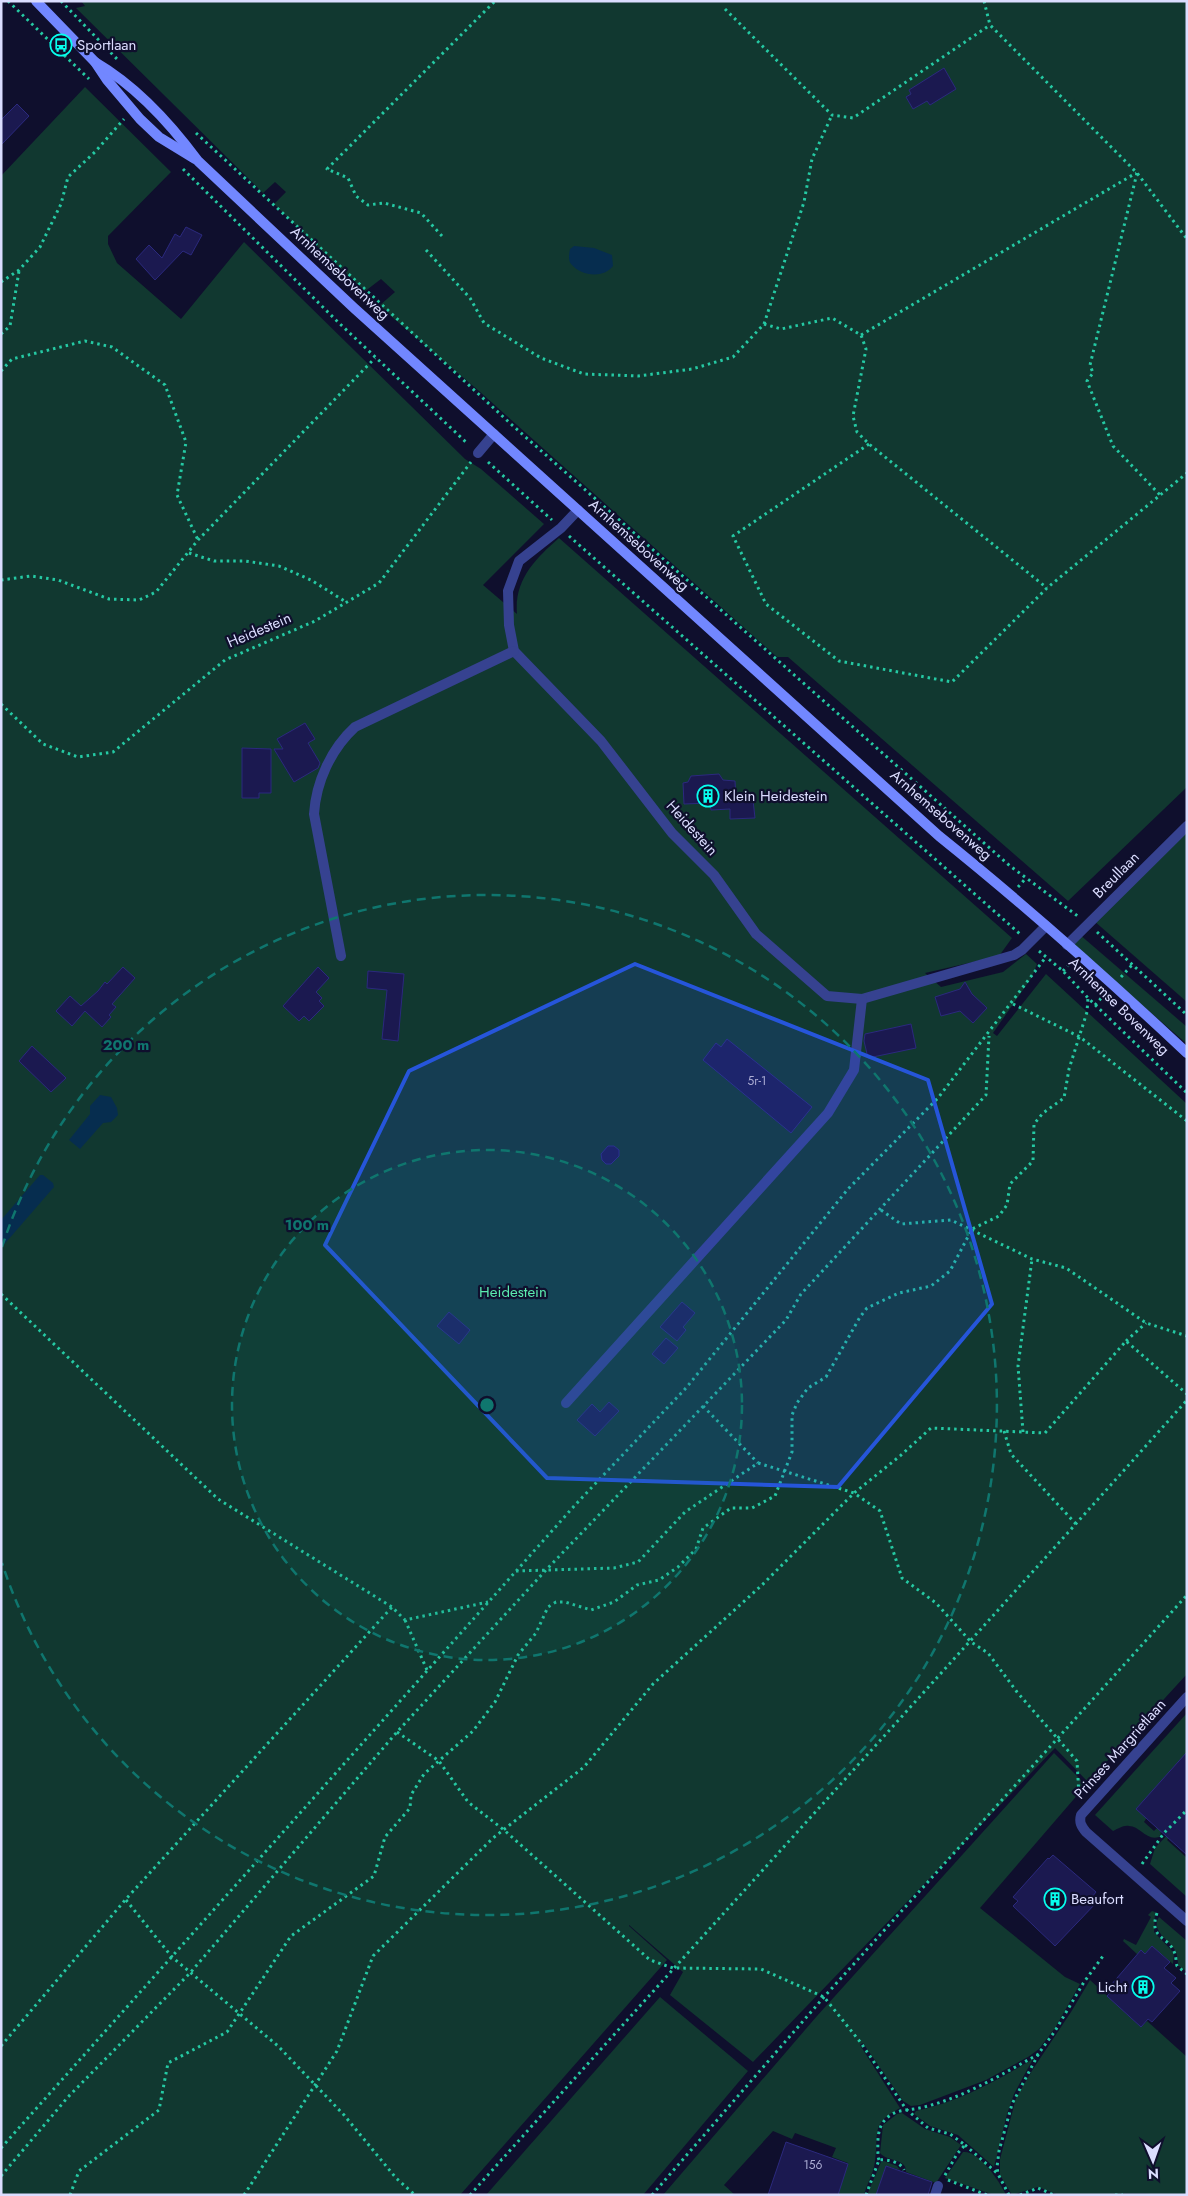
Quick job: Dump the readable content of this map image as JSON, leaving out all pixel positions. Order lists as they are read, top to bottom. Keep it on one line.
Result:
{"streets":{"main road":["Arnhemsebovenweg","Arnhemse Bovenweg"],"street":["Heidestein","Breullaan","Prinses Margrietlaan"]},"crossings":[["Arnhemsebovenweg","Heidestein"],["Arnhemsebovenweg","Breullaan"],["Arnhemsebovenweg","Arnhemse Bovenweg"],["Heidestein","Arnhemse Bovenweg"],["Breullaan","Arnhemse Bovenweg"]],"parks":["Heidestein"],"places":{"bus stop":["Sportlaan"],"building":["Klein Heidestein","Beaufort","Licht"]},"house_numbers":["5r-1","156"],"north":"bottom","rings":["200 m","100 m"]}
